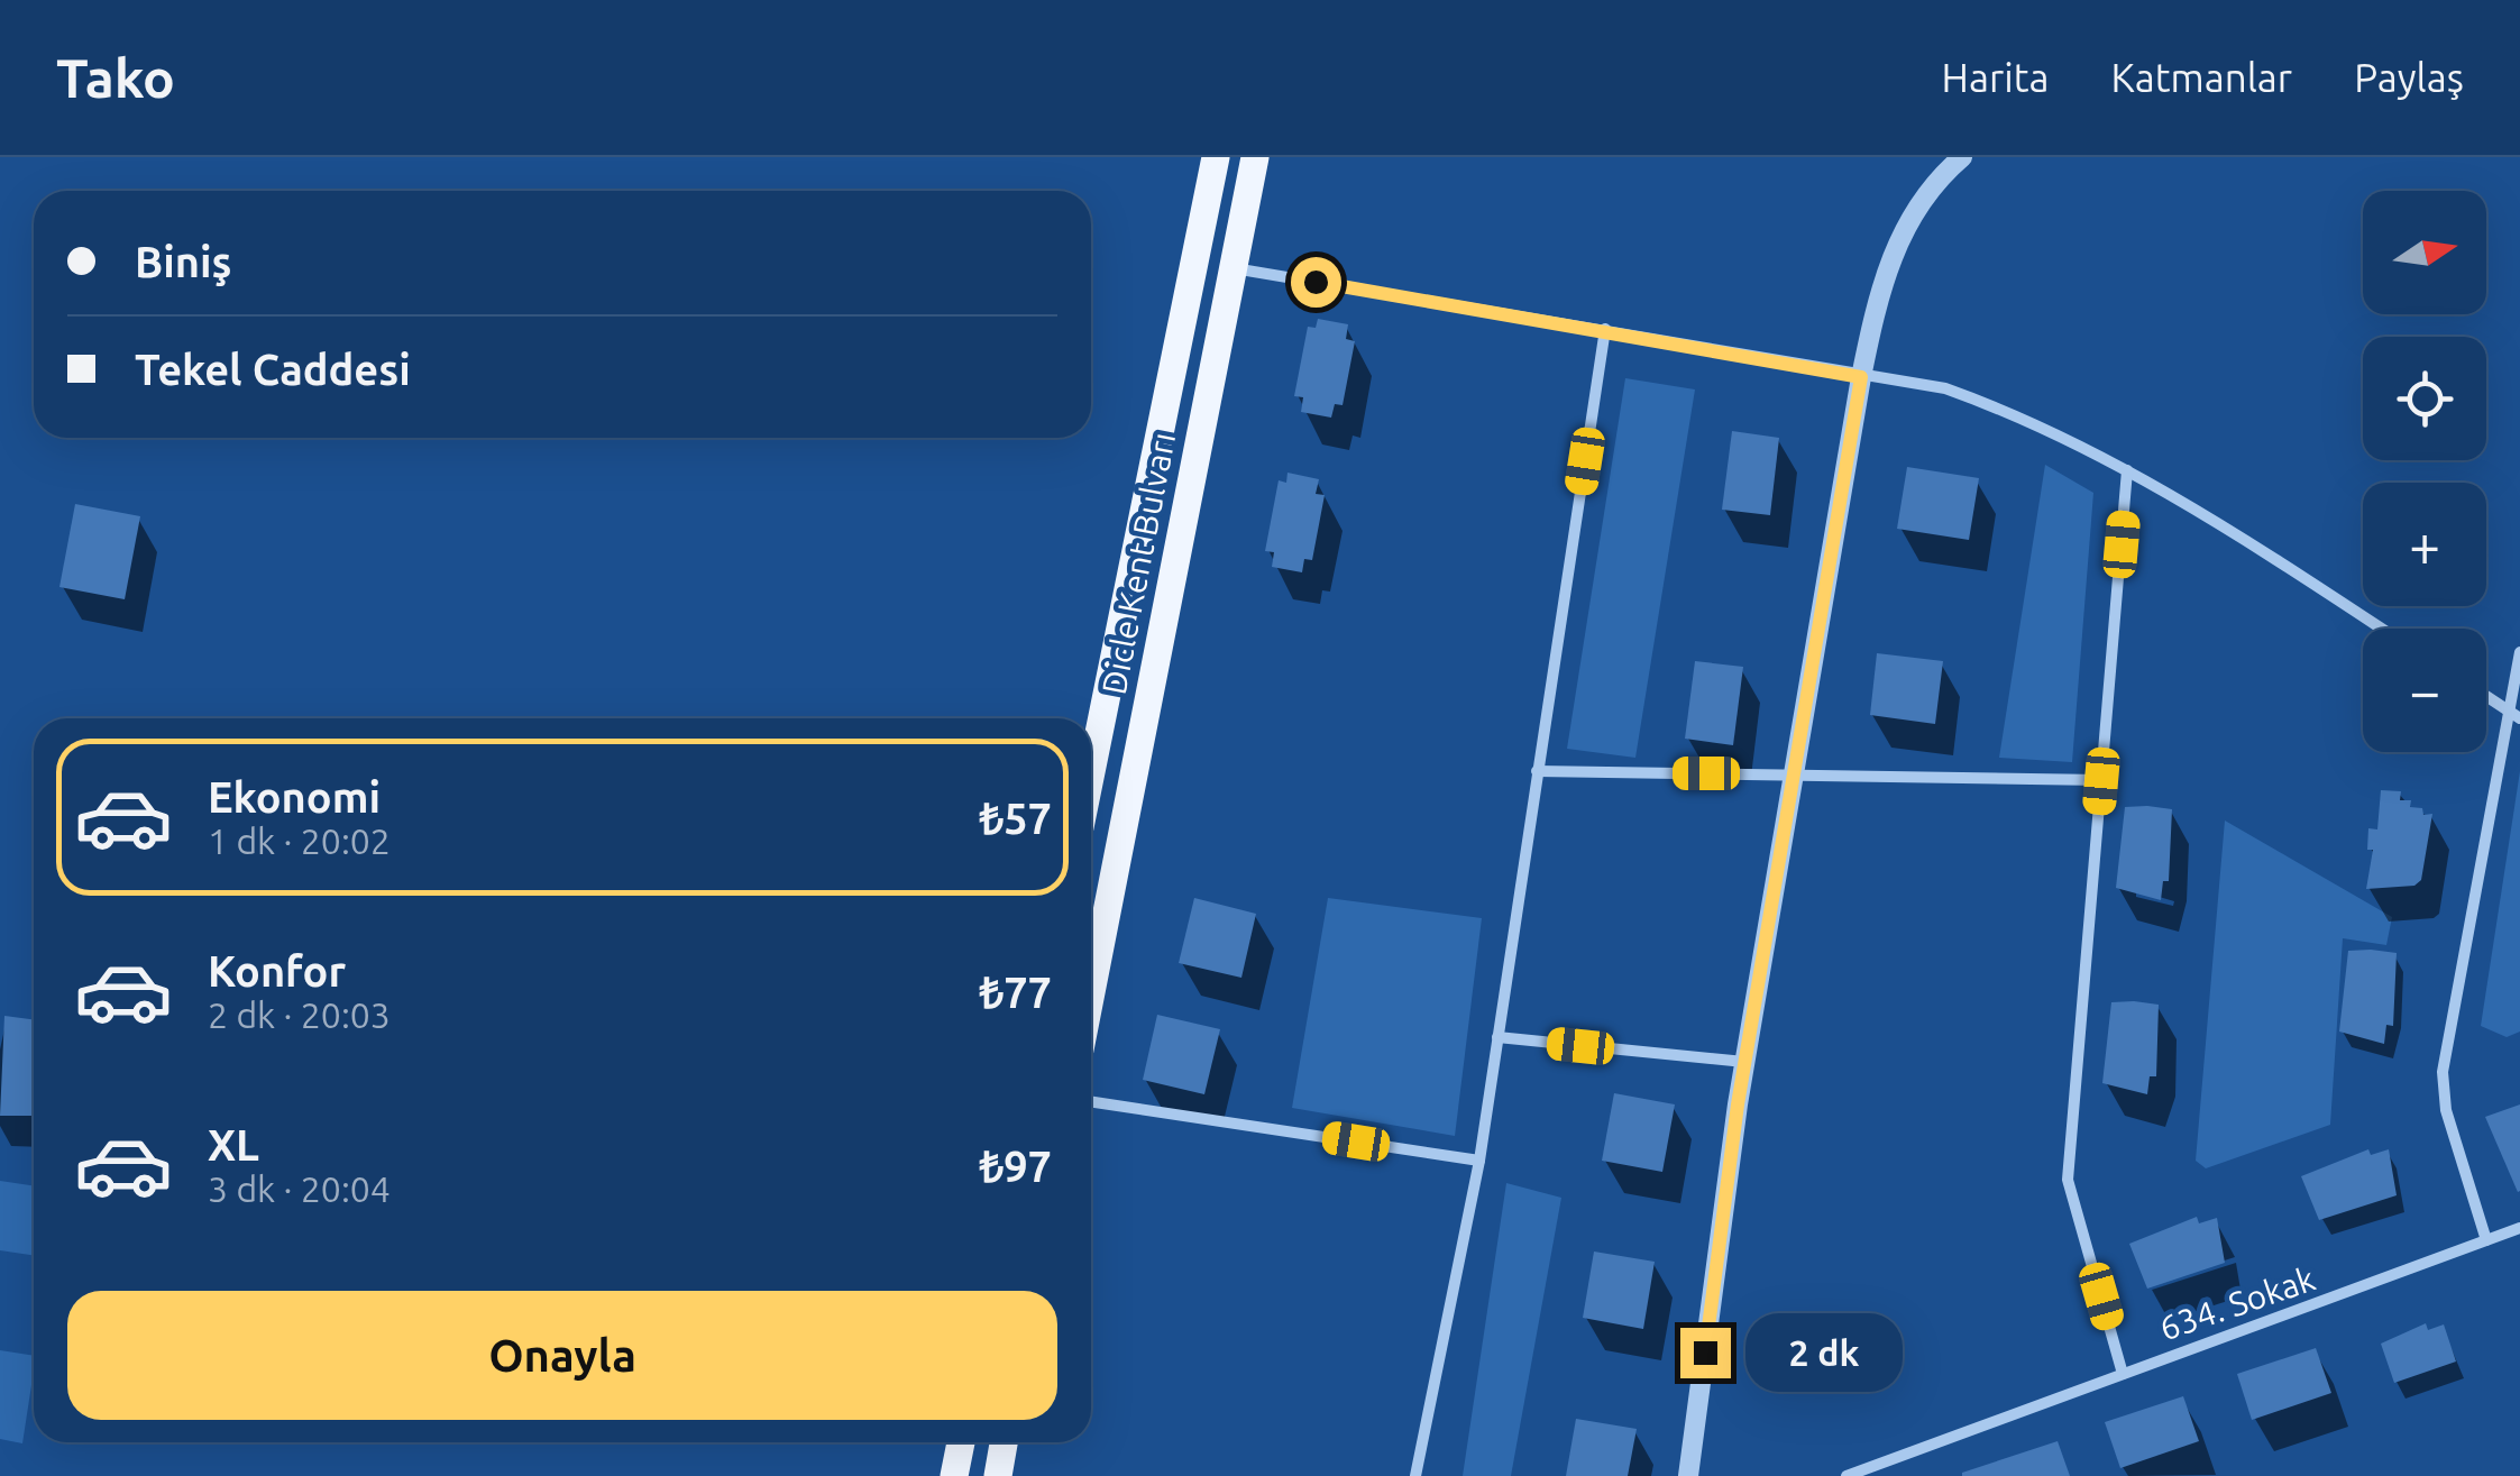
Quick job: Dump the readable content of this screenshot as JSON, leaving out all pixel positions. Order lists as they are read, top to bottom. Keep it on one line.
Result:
{"streets":{"main road":["Dicle Kent Bulvarı"],"street":["634. Sokak"]},"north":"right","page":{"header":"Tako","nav":["Harita","Katmanlar","Paylaş"],"map_buttons":["+","−"],"banner":["Biniş","Tekel Caddesi"],"list":[{"name":"Ekonomi","note":"1 dk · 20:02","value":"₺57"},{"name":"Konfor","note":"2 dk · 20:03","value":"₺77"},{"name":"XL","note":"3 dk · 20:04","value":"₺97"}],"buttons":"Onayla","bubble":"2 dk"}}
